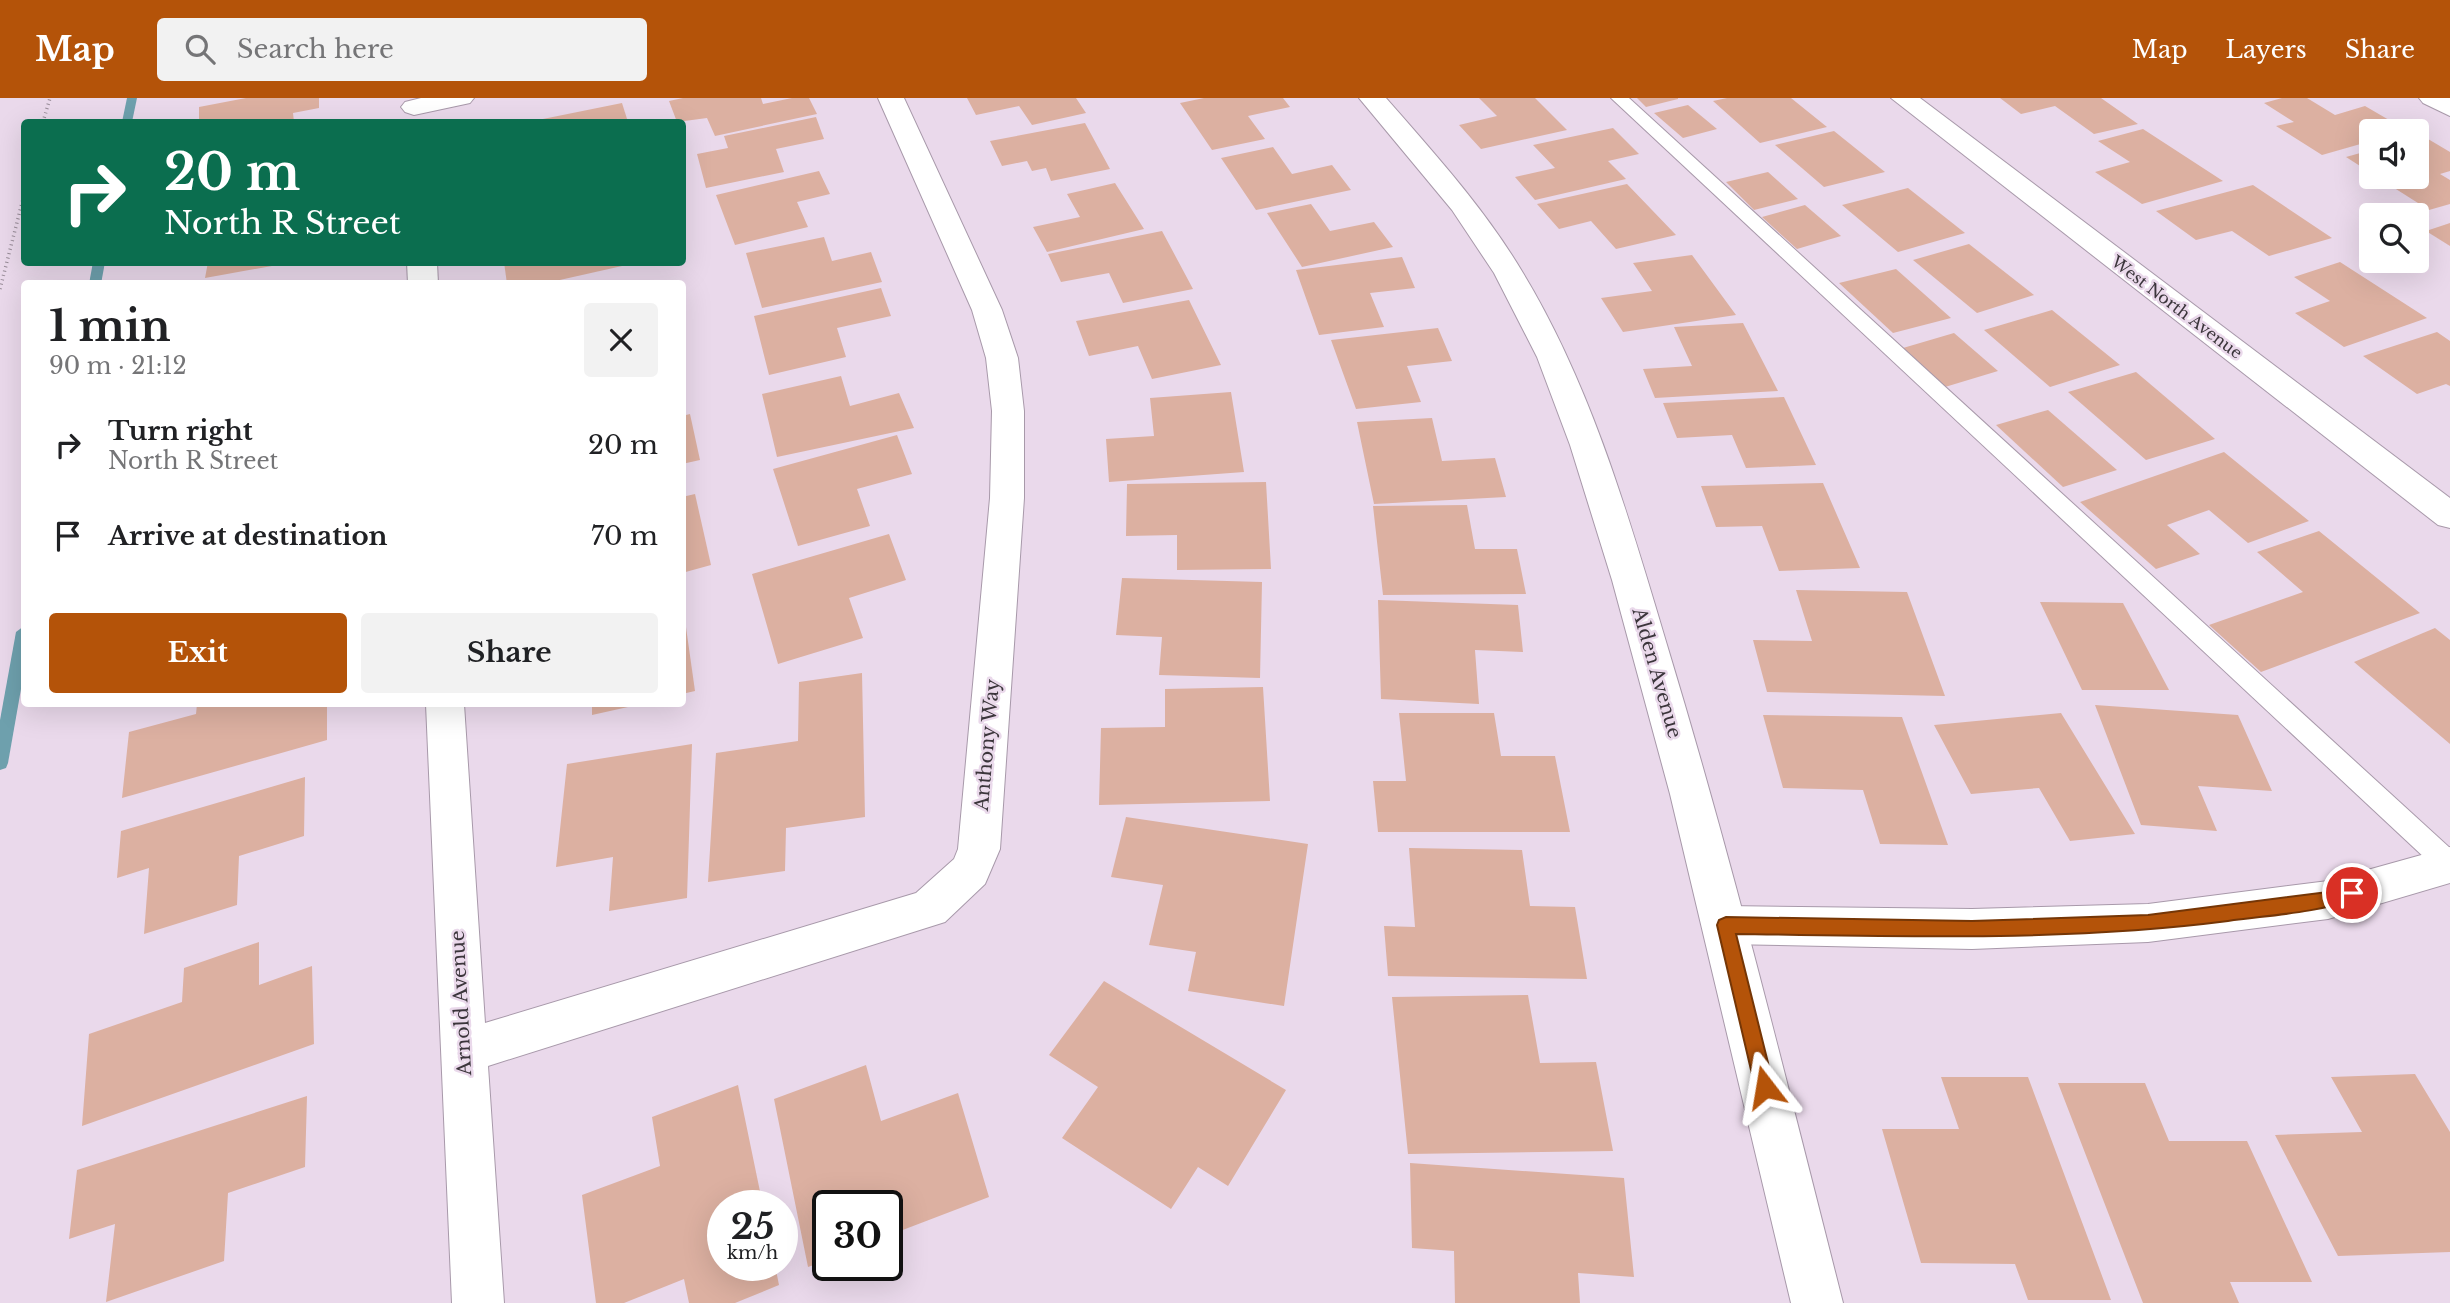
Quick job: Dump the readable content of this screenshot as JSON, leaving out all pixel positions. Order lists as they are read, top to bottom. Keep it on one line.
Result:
{"streets":{"street":["West North Avenue","Alden Avenue","Anthony Way","Arnold Avenue"]},"crossings":[["Anthony Way","Arnold Avenue"]],"page":{"header":"Map","search":"Search here","nav":["Map","Layers","Share"],"turn":["20 m","North R Street"],"heading":["1 min","90 m · 21:12"],"list":[{"name":"Turn right","note":"North R Street","value":"20 m"},{"name":"Arrive at destination","value":"70 m"}],"buttons":["Exit","Share"],"speed":"25 km/h","limit":"30"}}
